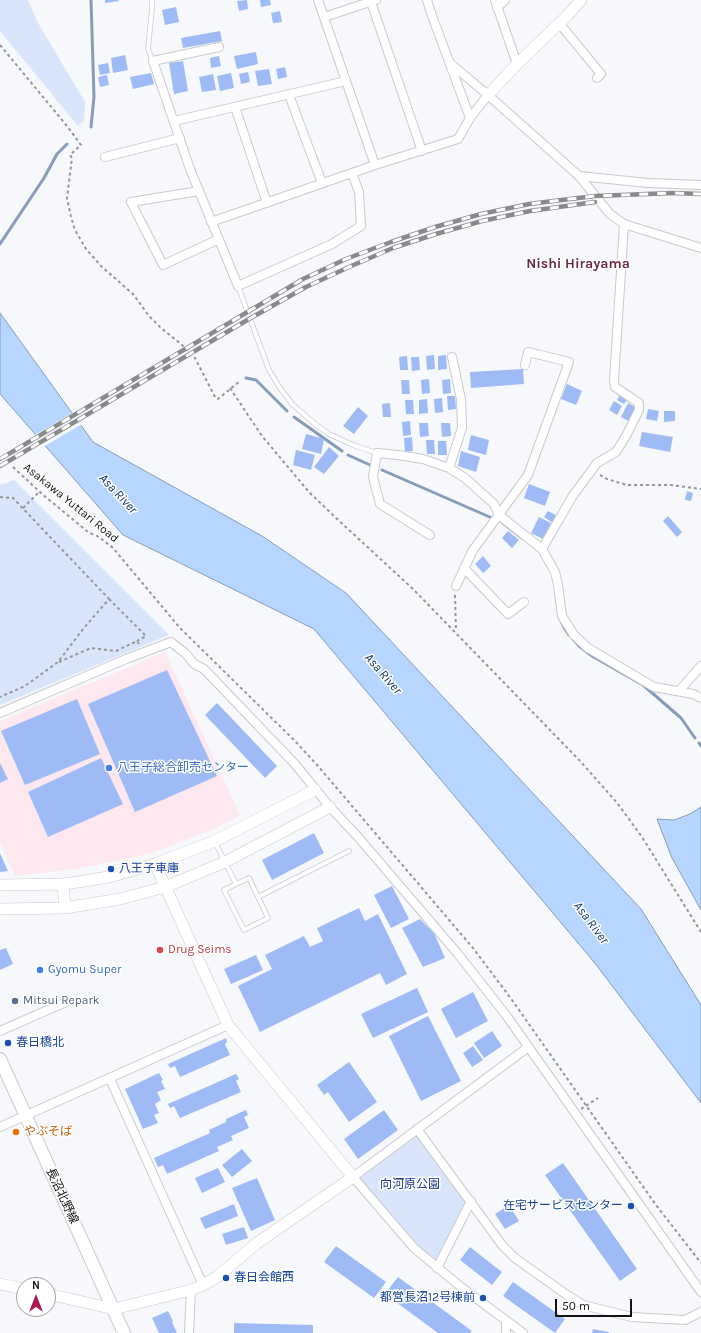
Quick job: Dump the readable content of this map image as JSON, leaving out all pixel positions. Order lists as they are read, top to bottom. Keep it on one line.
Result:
{"streets":{"main road":["長沼北野線"],"path":["Asakawa Yuttari Road"]},"districts":["Nishi Hirayama"],"water":["Asa River"],"parks":["向河原公園"],"places":["八王子総合卸売センター","八王子車庫","Drug Seims","Gyomu Super","Mitsui Repark","春日橋北","やぶそば","在宅サービスセンター","春日会館西","都営長沼12号棟前"],"scale_bar":"50 m","north":"top"}
